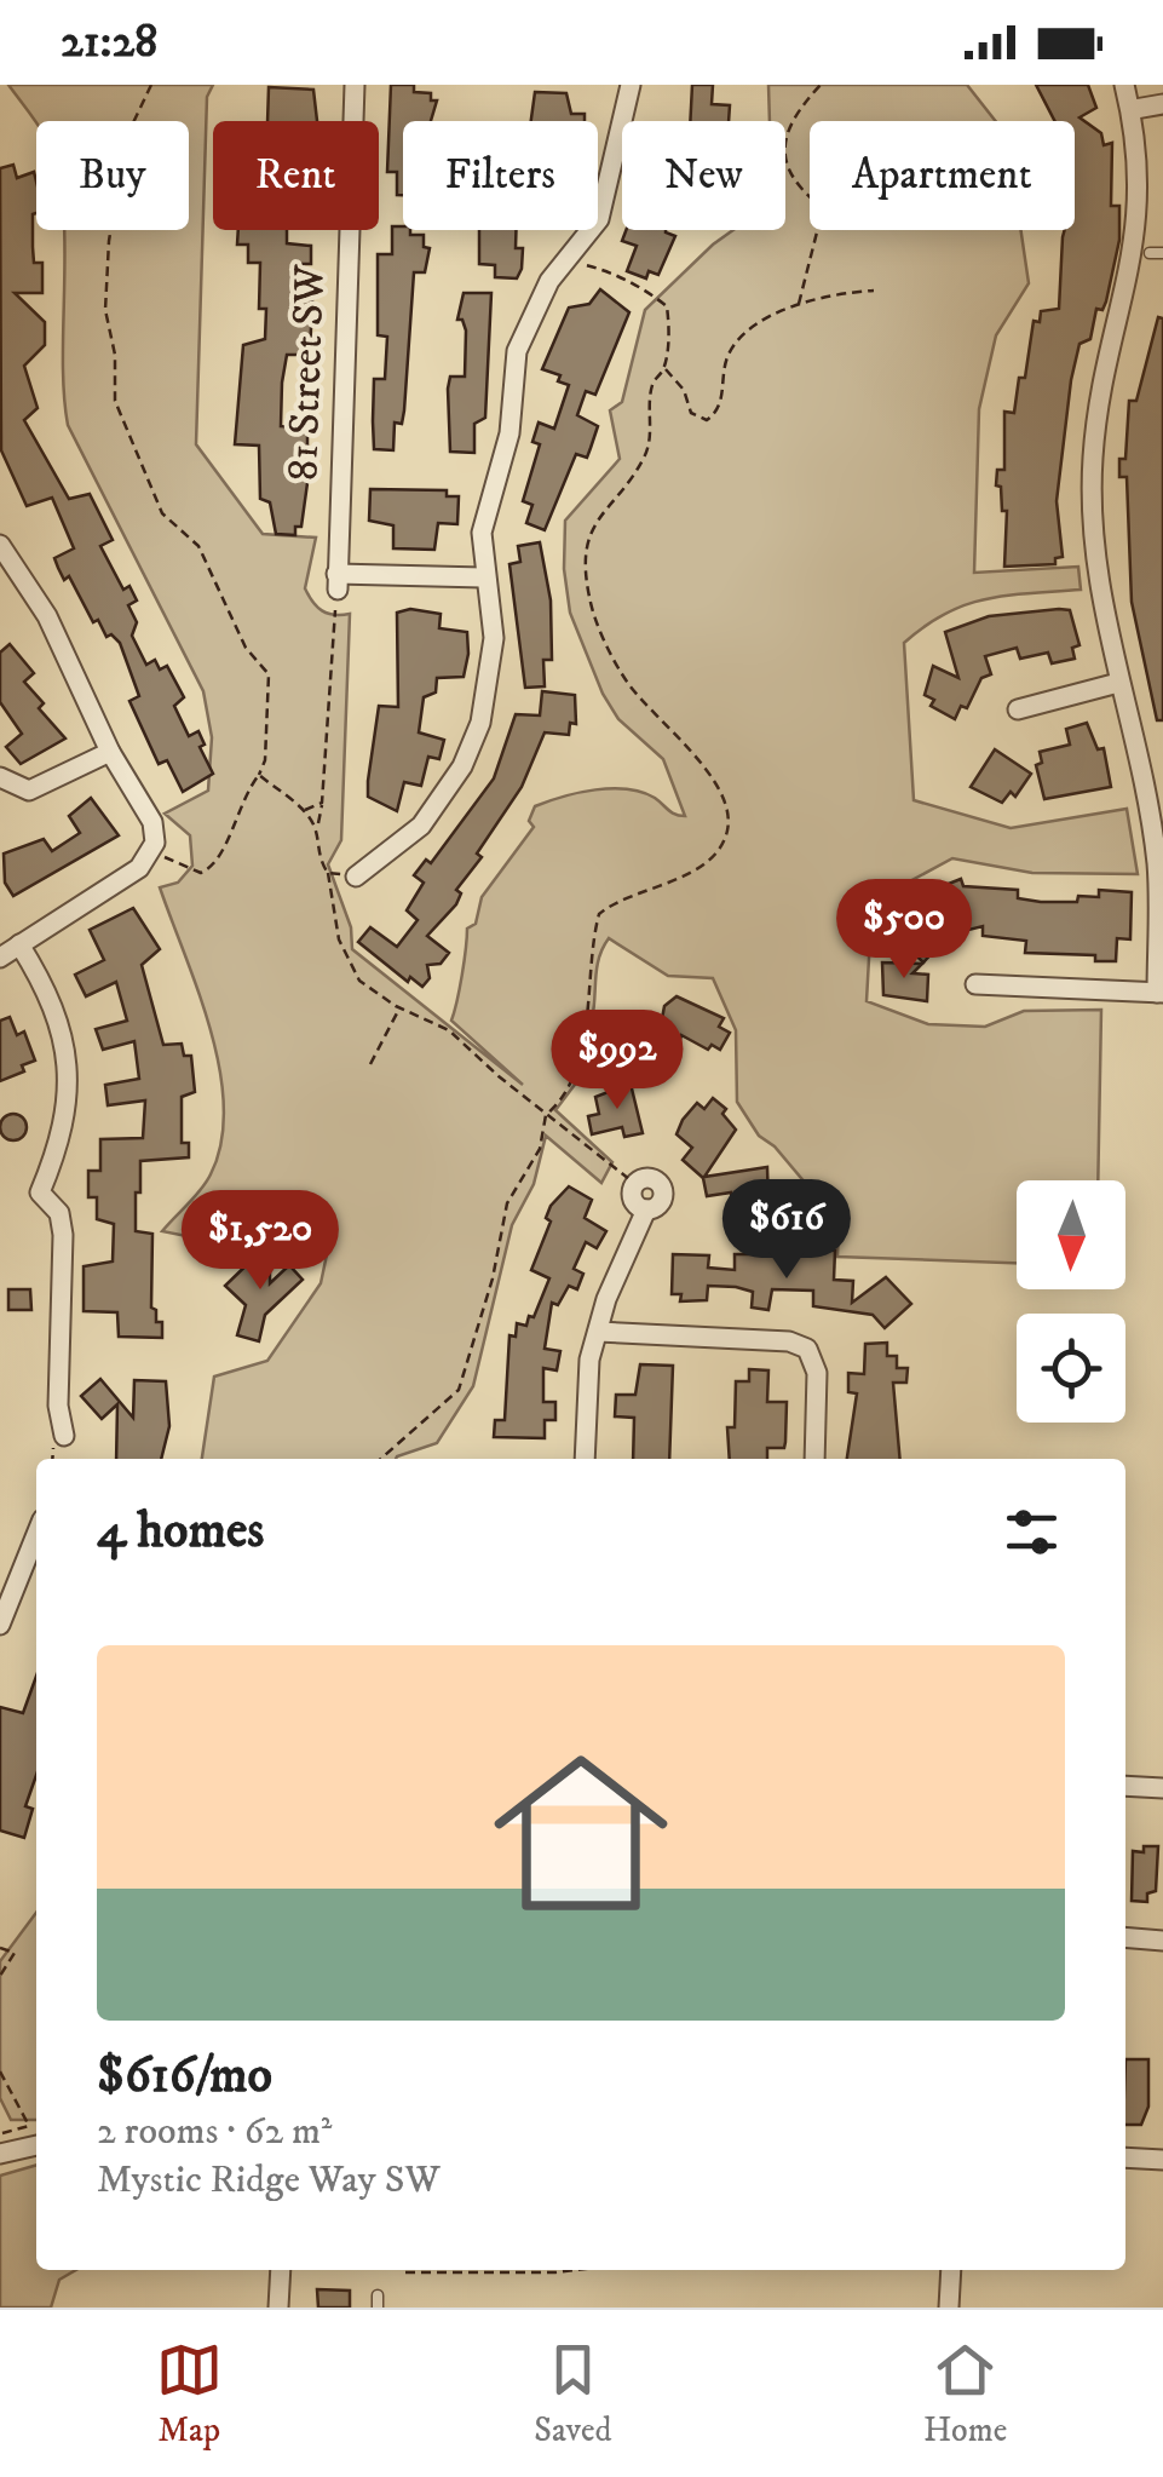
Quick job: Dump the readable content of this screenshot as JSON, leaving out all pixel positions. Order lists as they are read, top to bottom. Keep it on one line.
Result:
{"streets":{"street":["81 Street SW"]},"north":"bottom","page":{"status":"21:28","chip":["Buy","Rent","Filters","New","Apartment"],"price":["$500","$992","$616","$1,520"],"heading":"4 homes","list":[{"name":"$616/mo","note":"2 rooms · 62 m² · Mystic Ridge Way SW"}],"tabs":["Map","Saved","Home"]}}
